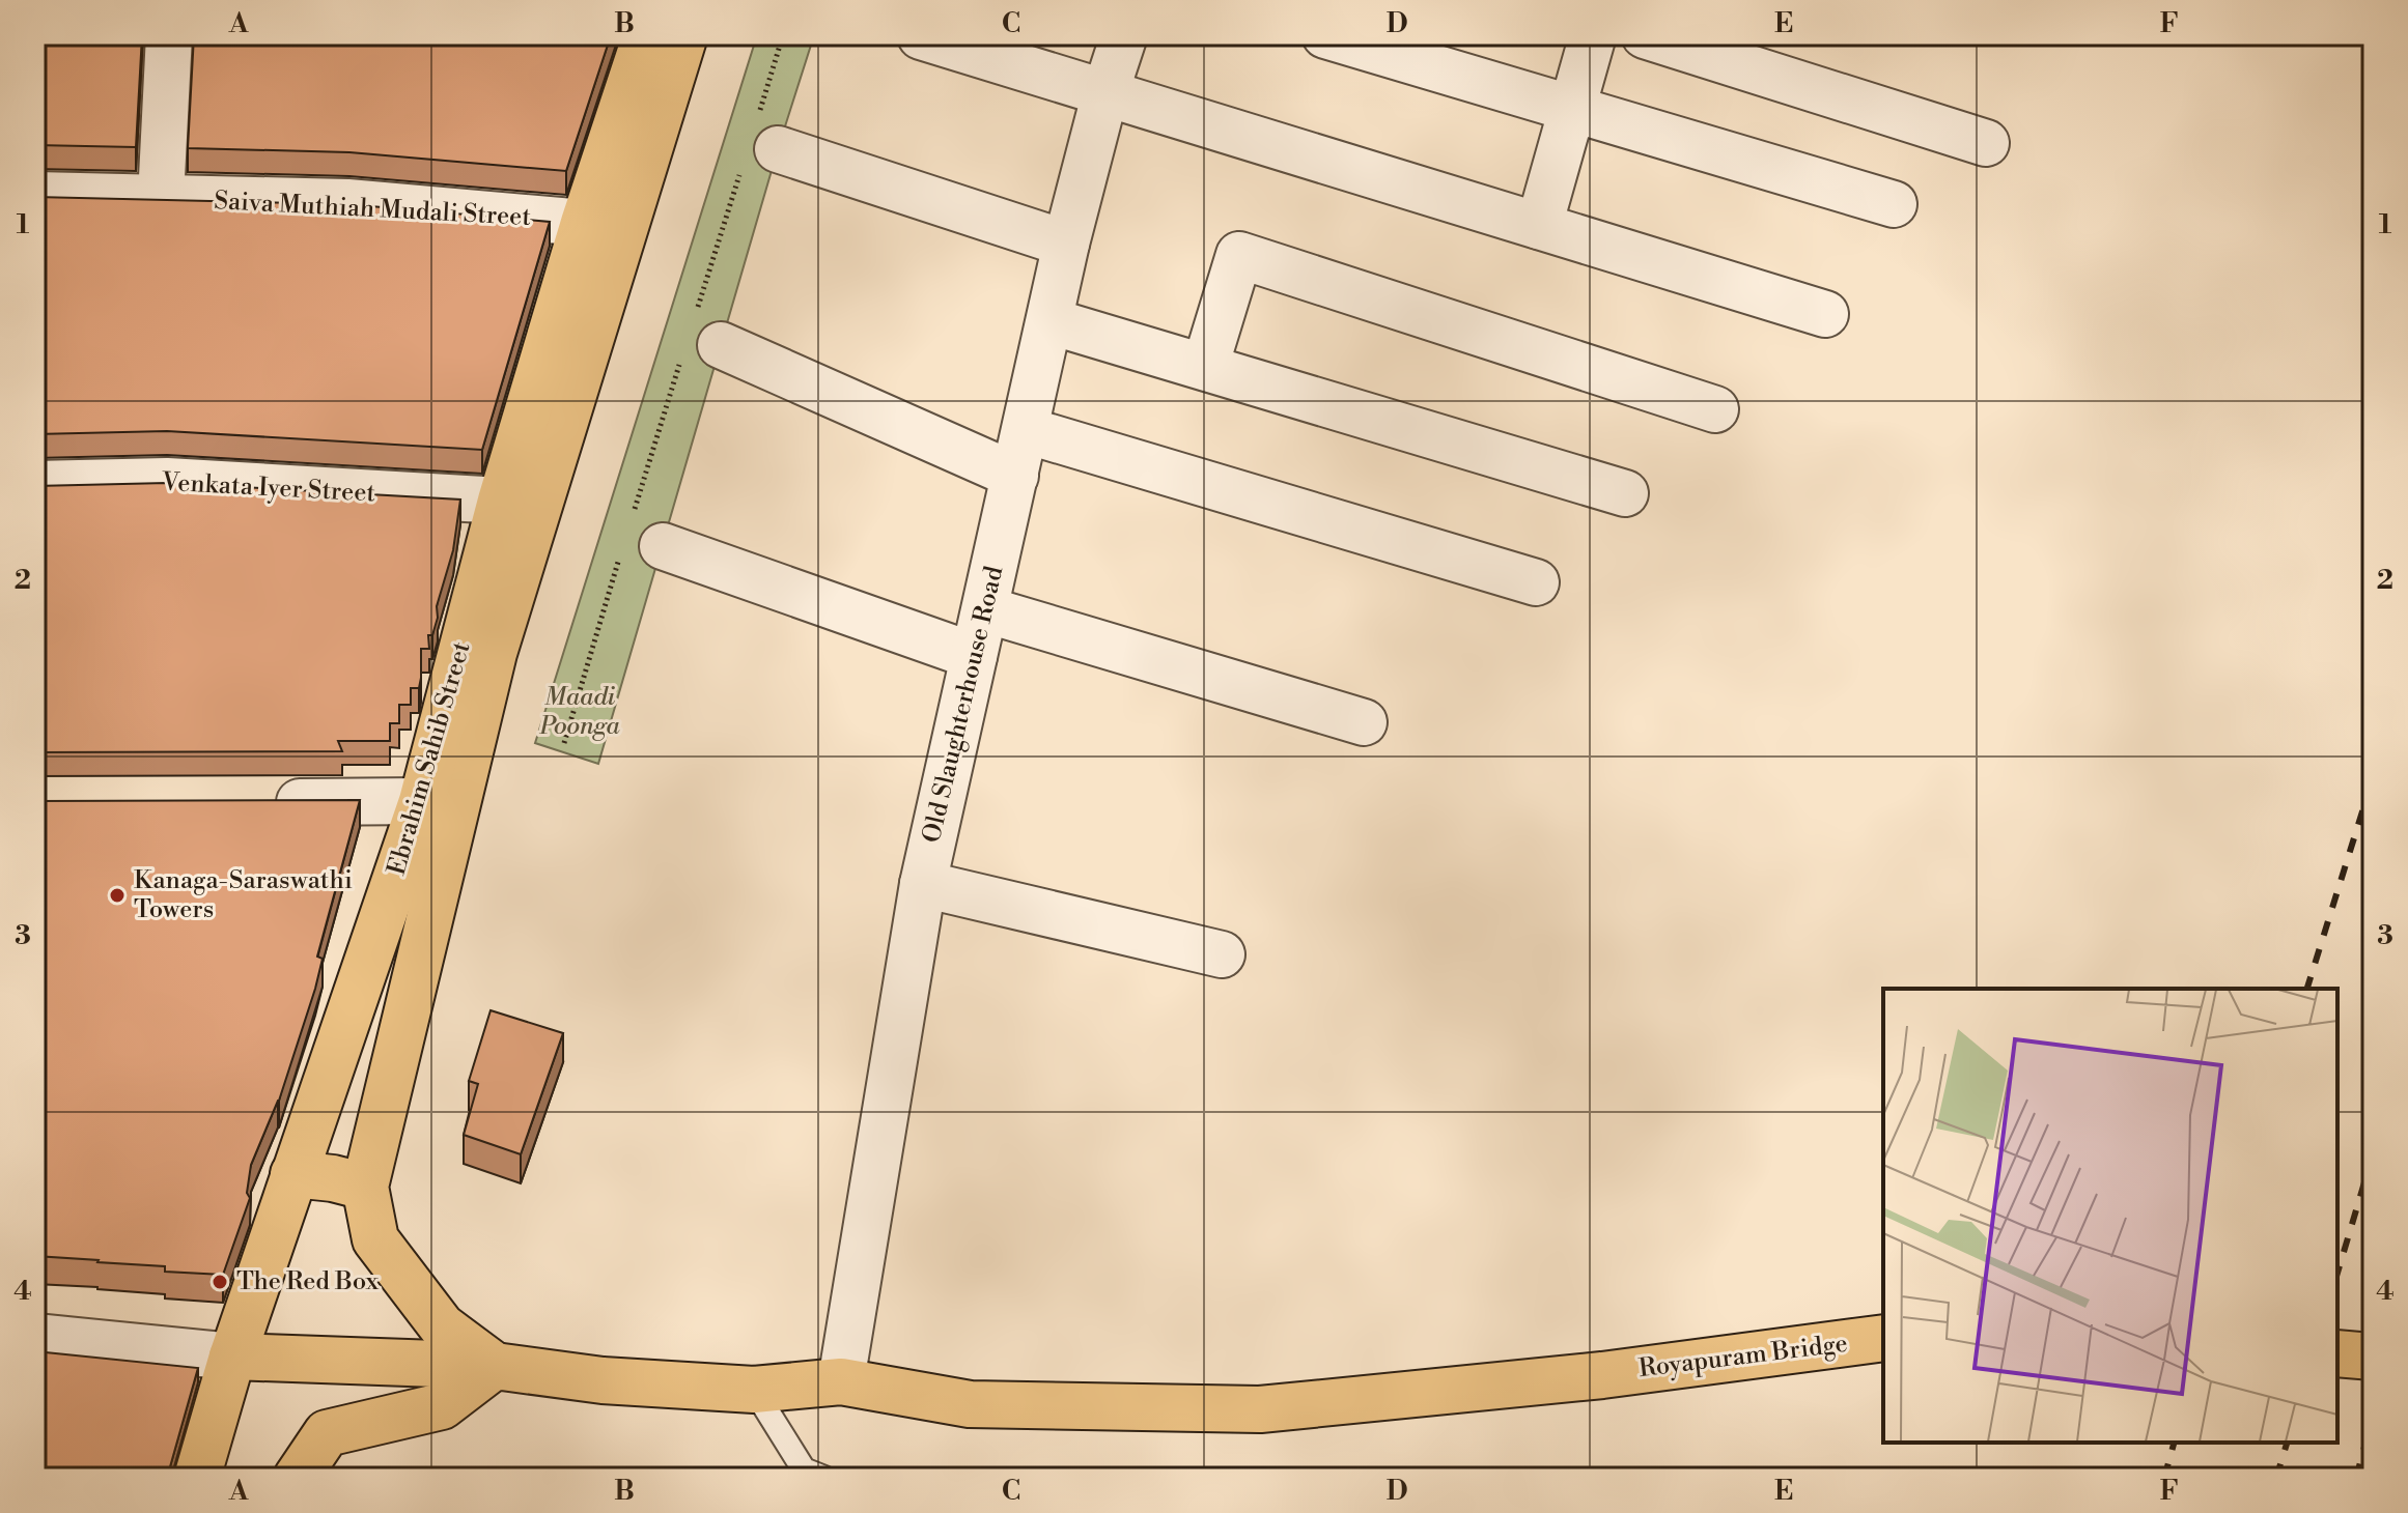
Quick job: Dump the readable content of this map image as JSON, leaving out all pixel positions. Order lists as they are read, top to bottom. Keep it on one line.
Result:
{"streets":{"main road":["Ebrahim Sahib Street","Royapuram Bridge"],"street":["Saiva Muthiah Mudali Street","Venkata Iyer Street","Old Slaughterhouse Road"]},"crossings":[["Saiva Muthiah Mudali Street","Ebrahim Sahib Street"],["Venkata Iyer Street","Ebrahim Sahib Street"],["Old Slaughterhouse Road","Royapuram Bridge"],["Ebrahim Sahib Street","Royapuram Bridge"]],"parks":["Maadi Poonga"],"places":["Kanaga-Saraswathi Towers","The Red Box"],"grid":{"columns":["A","B","C","D","E","F"],"rows":["1","2","3","4"]}}
